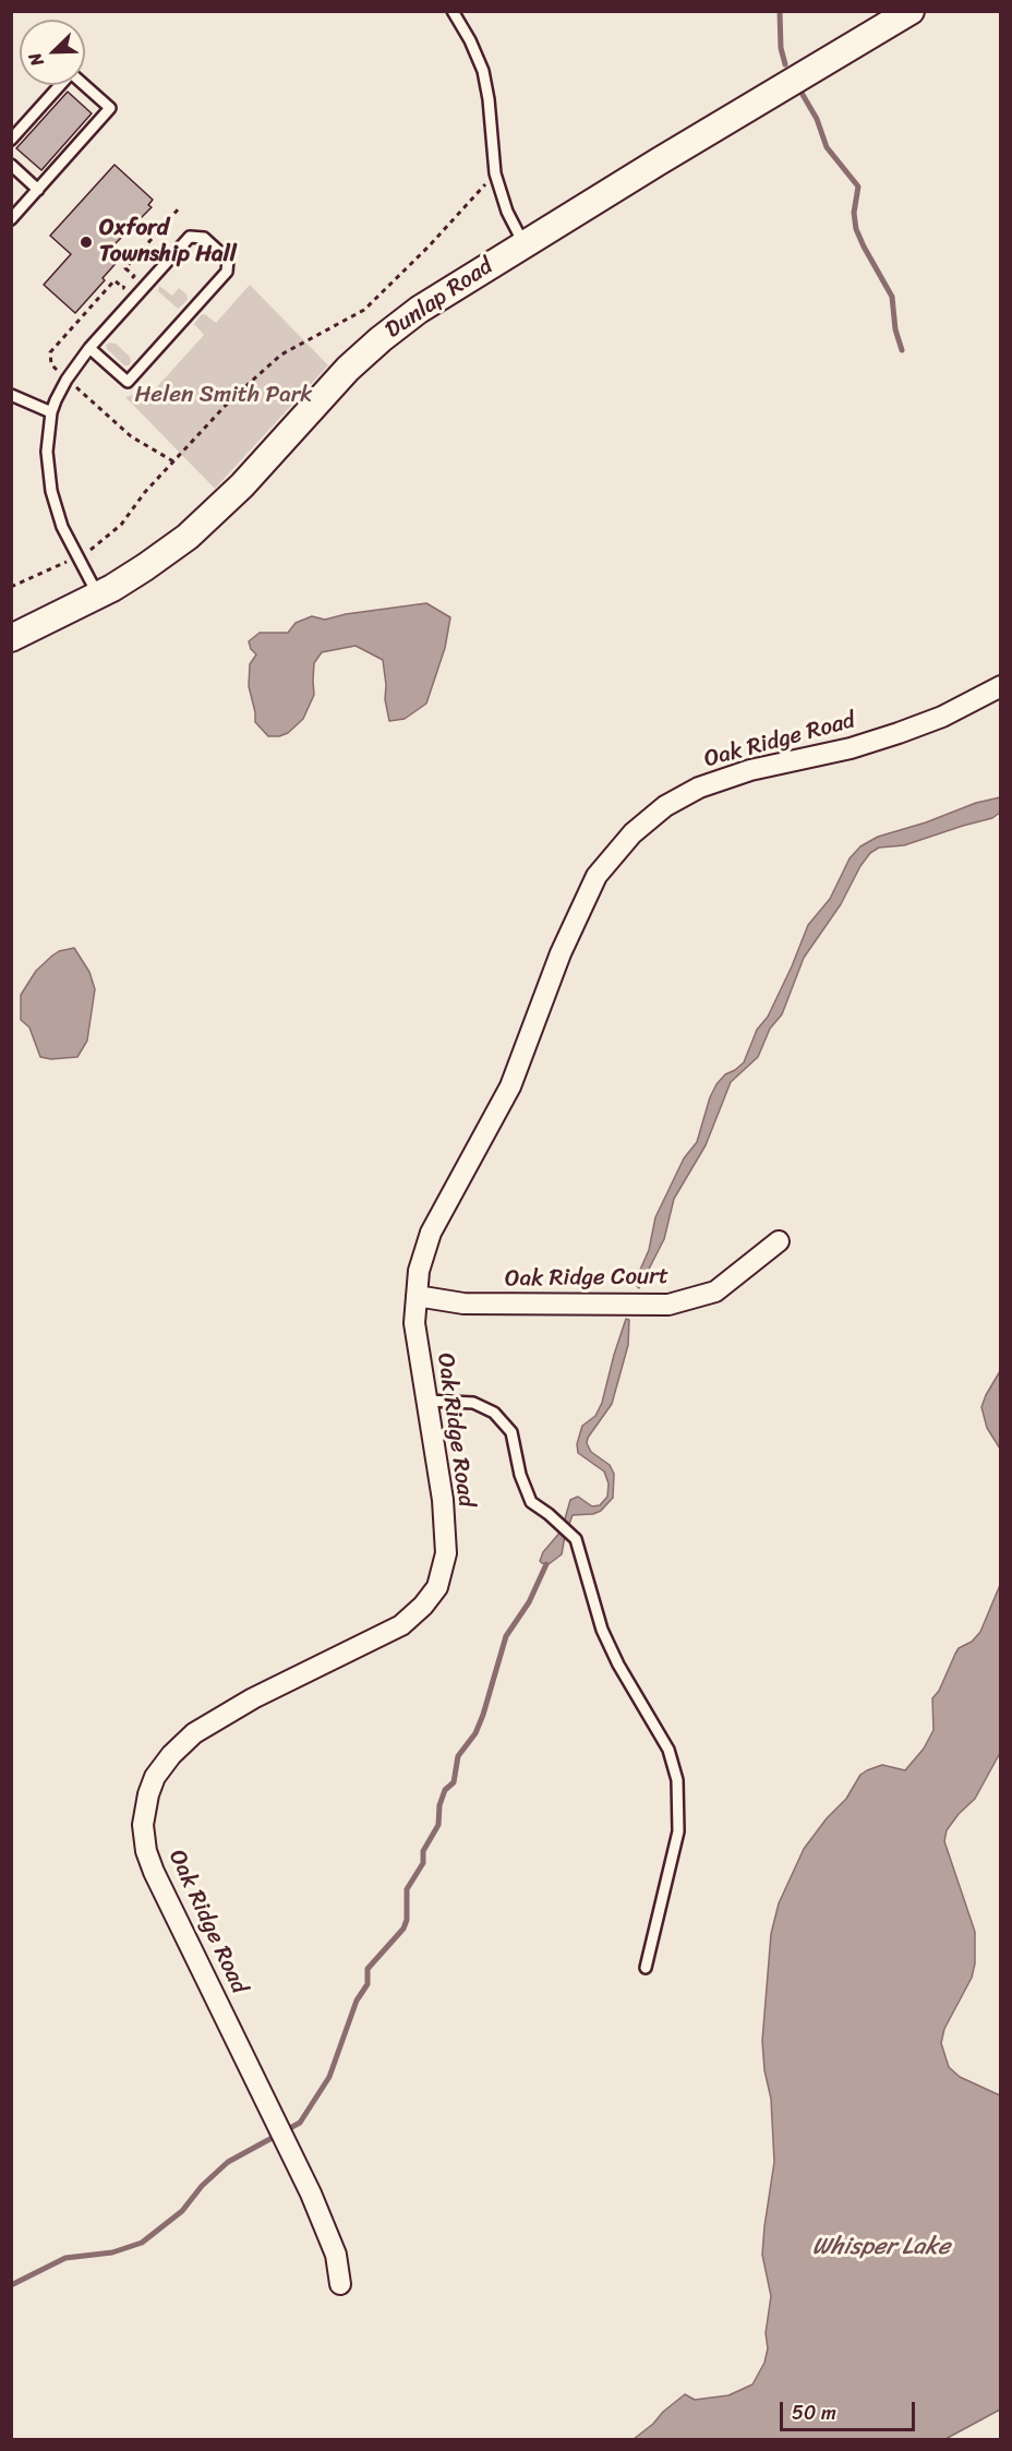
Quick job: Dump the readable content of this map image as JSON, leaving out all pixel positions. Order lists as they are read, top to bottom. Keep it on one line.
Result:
{"streets":{"street":["Dunlap Road","Oak Ridge Road","Oak Ridge Court"]},"crossings":[["Oak Ridge Road","Oak Ridge Court"]],"water":["Whisper Lake"],"parks":["Helen Smith Park"],"places":["Oxford Township Hall"],"scale_bar":"50 m","north":"bottom left"}
